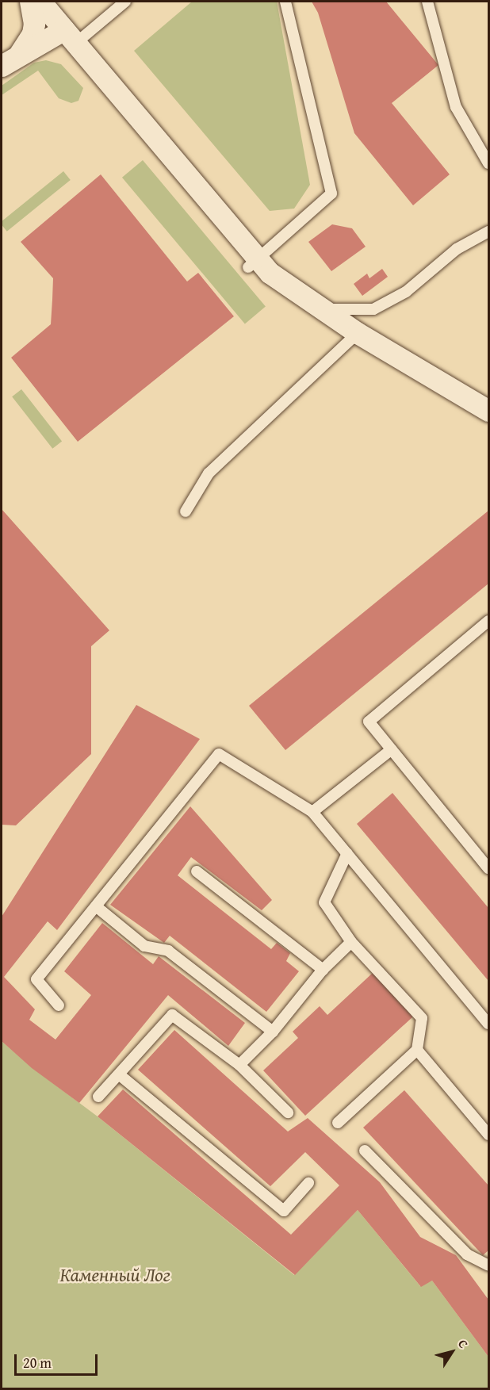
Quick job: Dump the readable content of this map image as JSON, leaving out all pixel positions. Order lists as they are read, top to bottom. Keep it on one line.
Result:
{"parks":["Каменный Лог"],"scale_bar":"20 m","north":"top right"}
